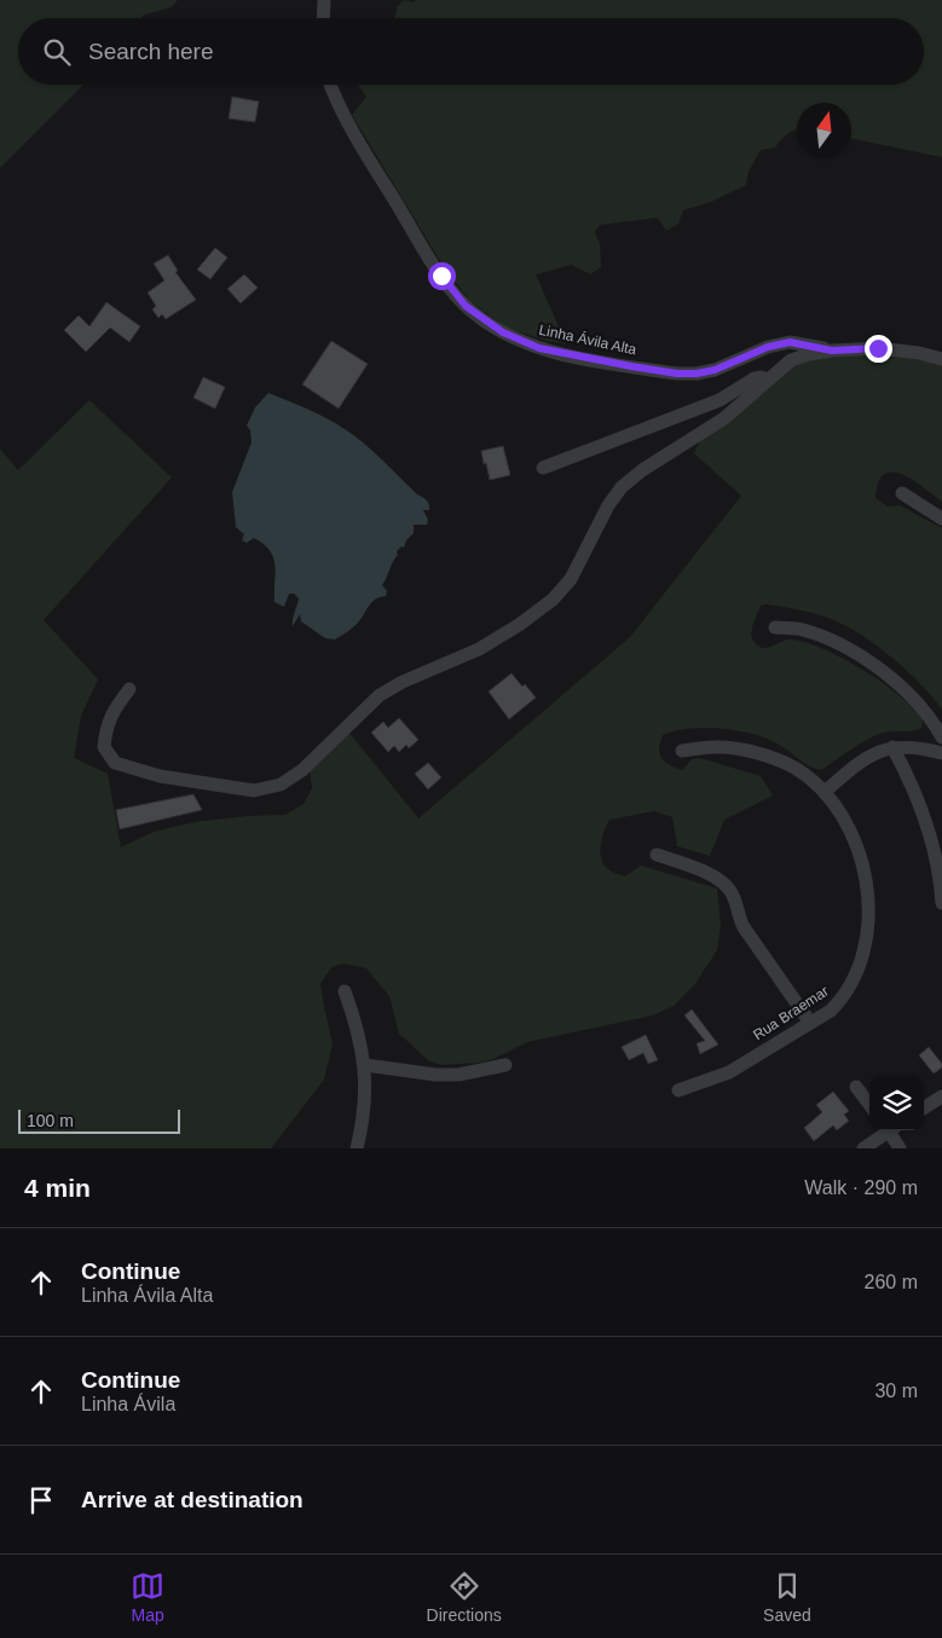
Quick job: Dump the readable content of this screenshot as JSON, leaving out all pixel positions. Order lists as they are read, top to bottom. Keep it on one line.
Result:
{"streets":{"street":["Linha Ávila Alta","Rua Braemar"]},"scale_bar":"100 m","north":"top","page":{"search":"Search here","scale":"100 m","heading":["4 min","Walk · 290 m"],"list":[["Continue","Linha Ávila Alta","260 m"],["Continue","Linha Ávila","30 m"],"Arrive at destination"],"nav":["Map","Directions","Saved"]}}
